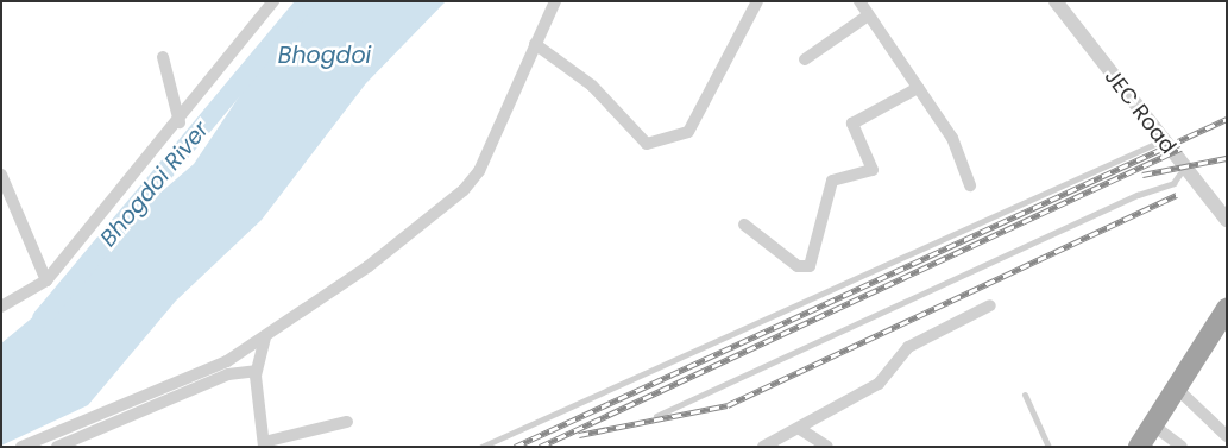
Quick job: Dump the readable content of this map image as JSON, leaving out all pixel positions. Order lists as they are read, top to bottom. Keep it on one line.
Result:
{"streets":{"street":["JEC Road"]},"water":["Bhogdoi","Bhogdoi River"]}
